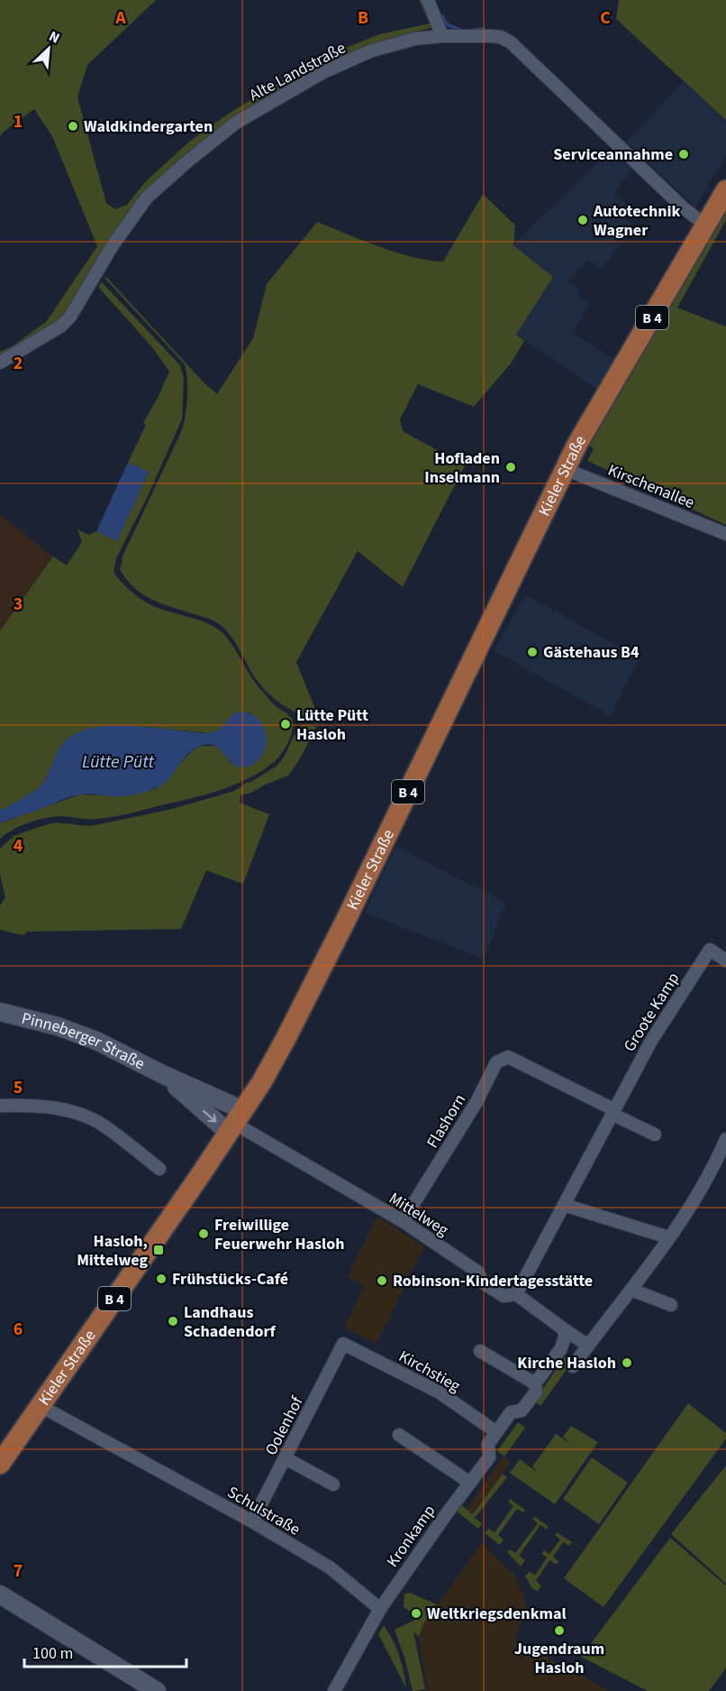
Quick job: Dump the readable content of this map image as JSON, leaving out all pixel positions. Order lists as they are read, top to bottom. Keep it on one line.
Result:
{"streets":{"main road":["B 4","Kieler Straße","Pinneberger Straße"],"street":["Alte Landstraße","Kirschenallee","Groote Kamp","Flashorn","Mittelweg","Kirchstieg","Oolenhof","Schulstraße","Kronkamp"]},"crossings":[["Alte Landstraße","Kieler Straße"],["Kieler Straße","Kirschenallee"],["Kieler Straße","Pinneberger Straße"],["Kieler Straße","Mittelweg"],["Kieler Straße","Schulstraße"],["Groote Kamp","Flashorn"],["Groote Kamp","Mittelweg"],["Pinneberger Straße","Mittelweg"],["Flashorn","Mittelweg"],["Kirchstieg","Oolenhof"],["Kirchstieg","Kronkamp"],["Oolenhof","Schulstraße"],["Schulstraße","Kronkamp"]],"water":["Lütte Pütt"],"places":{"other":["Waldkindergarten","Serviceannahme","Autotechnik Wagner","Hofladen Inselmann","Gästehaus B4","Lütte Pütt Hasloh","Freiwillige Feuerwehr Hasloh","Frühstücks-Café","Robinson-Kindertagesstätte","Landhaus Schadendorf","Kirche Hasloh","Weltkriegsdenkmal","Jugendraum Hasloh"],"transit":["Hasloh, Mittelweg"]},"scale_bar":"100 m","north":"top right","grid":{"columns":["A","B","C"],"rows":["1","2","3","4","5","6","7"]}}
